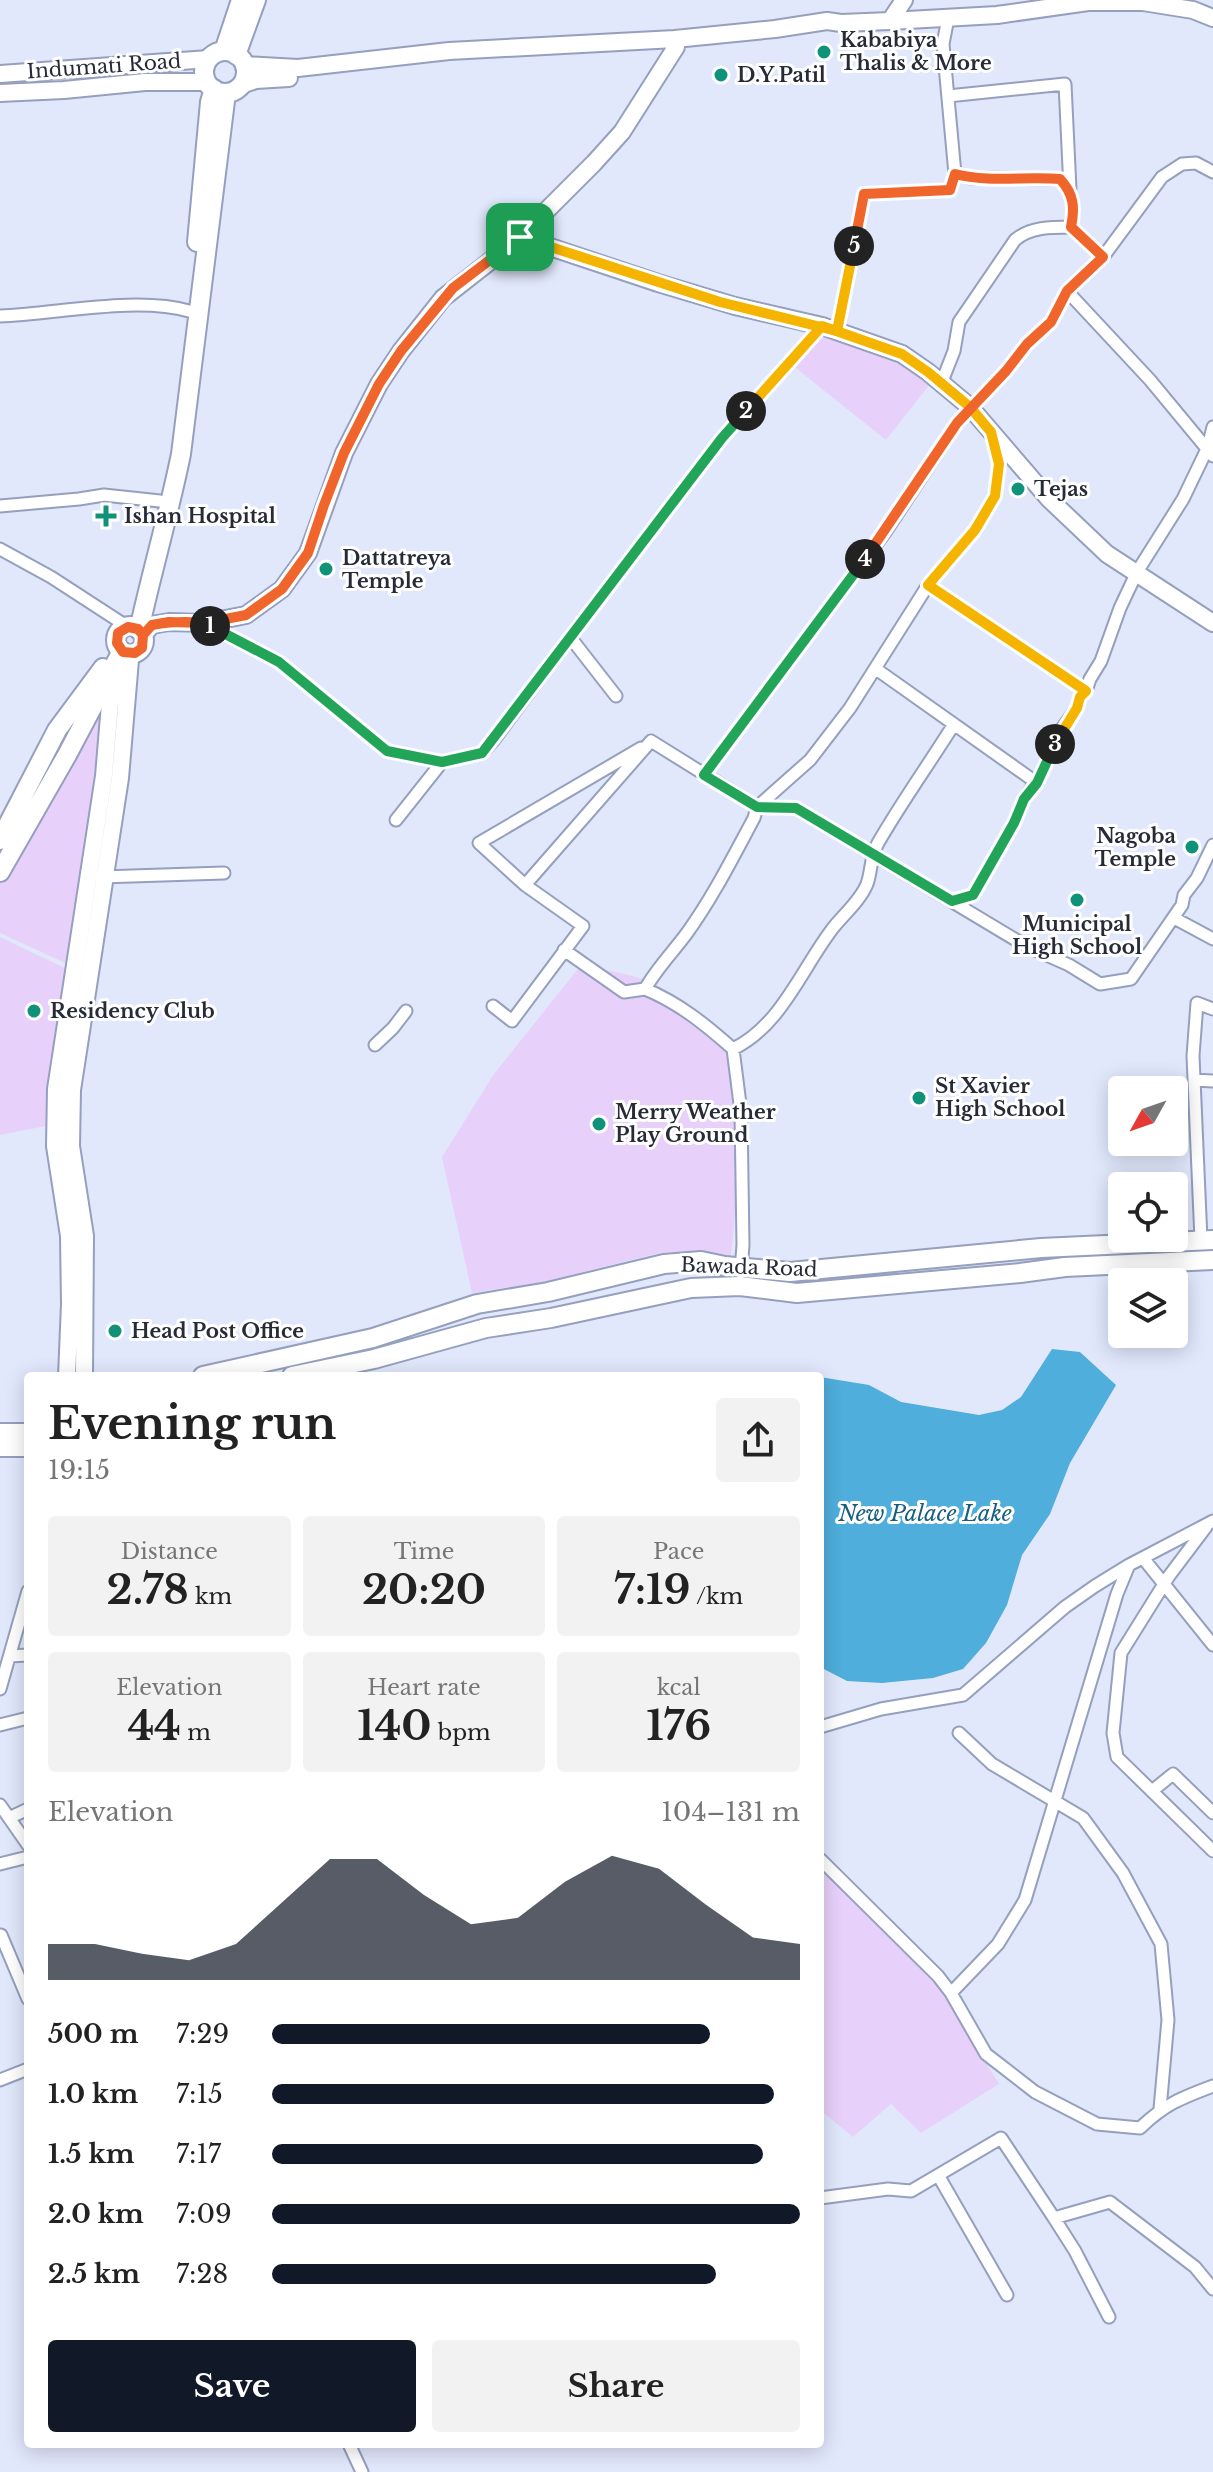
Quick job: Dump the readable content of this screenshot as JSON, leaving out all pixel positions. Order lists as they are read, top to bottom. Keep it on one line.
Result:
{"streets":{"main road":["Indumati Road","Bawada Road"]},"water":["New Palace Lake"],"places":{"other":["Kababiya Thalis & More","D.Y.Patil","Tejas","Dattatreya Temple","Nagoba Temple","Municipal High School","Residency Club","St Xavier High School","Merry Weather Play Ground","Head Post Office"],"health":["Ishan Hospital"]},"north":"bottom left","page":{"pins":["5","2","4","1","3"],"heading":["Evening run","19:15"],"stats":[["Distance","2.78 km"],["Time","20:20"],["Pace","7:19 /km"],["Elevation","44 m"],["Heart rate","140 bpm"],["kcal","176"]],"chart":["Elevation","104–131 m"],"list":[{"name":"500 m","note":"7:29"},{"name":"1.0 km","note":"7:15"},{"name":"1.5 km","note":"7:17"},{"name":"2.0 km","note":"7:09"},{"name":"2.5 km","note":"7:28"}],"buttons":["Save","Share"]}}
